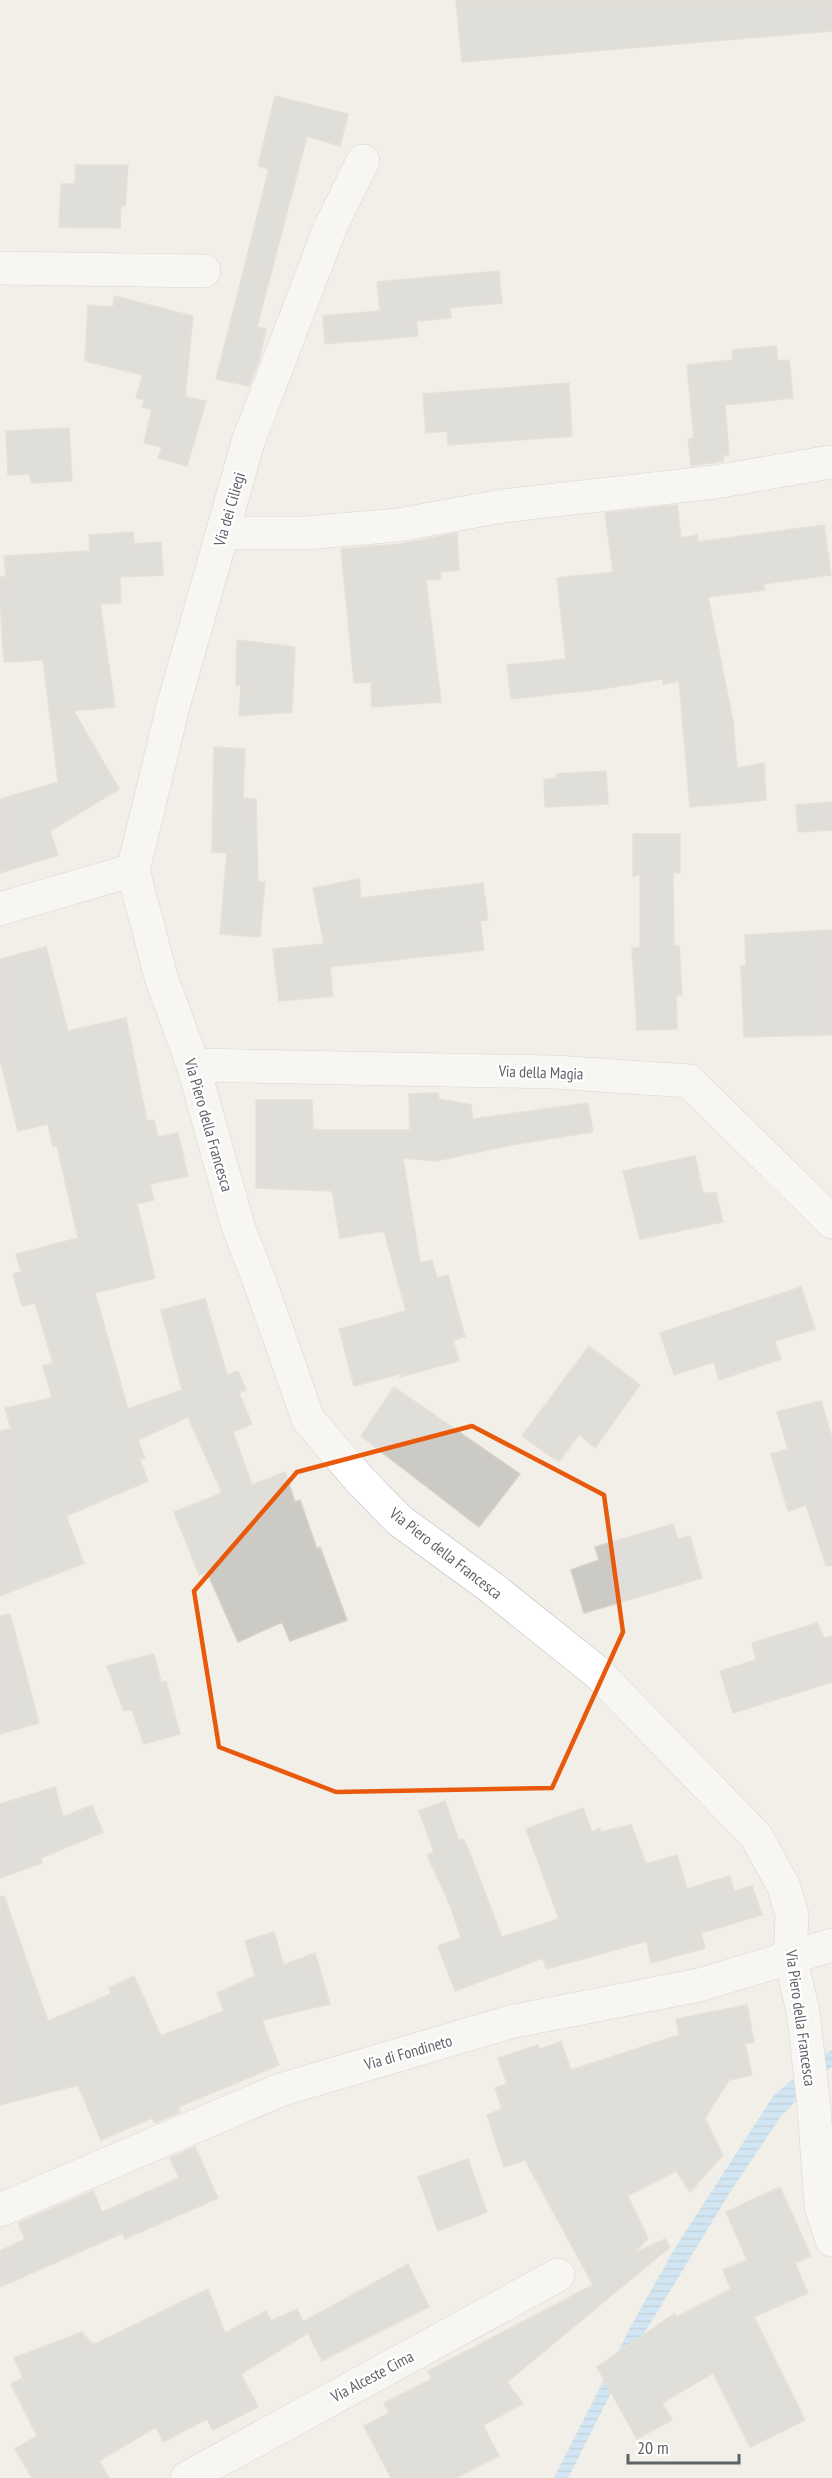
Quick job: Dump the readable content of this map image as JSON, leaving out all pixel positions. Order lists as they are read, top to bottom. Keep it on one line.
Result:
{"streets":{"street":["Via dei Ciliegi","Via della Magia","Via Piero della Francesca","Via di Fondineto","Via Alceste Cima"]},"crossings":[["Via dei Ciliegi","Via Piero della Francesca"],["Via della Magia","Via Piero della Francesca"],["Via Piero della Francesca","Via di Fondineto"]],"scale_bar":"20 m"}
